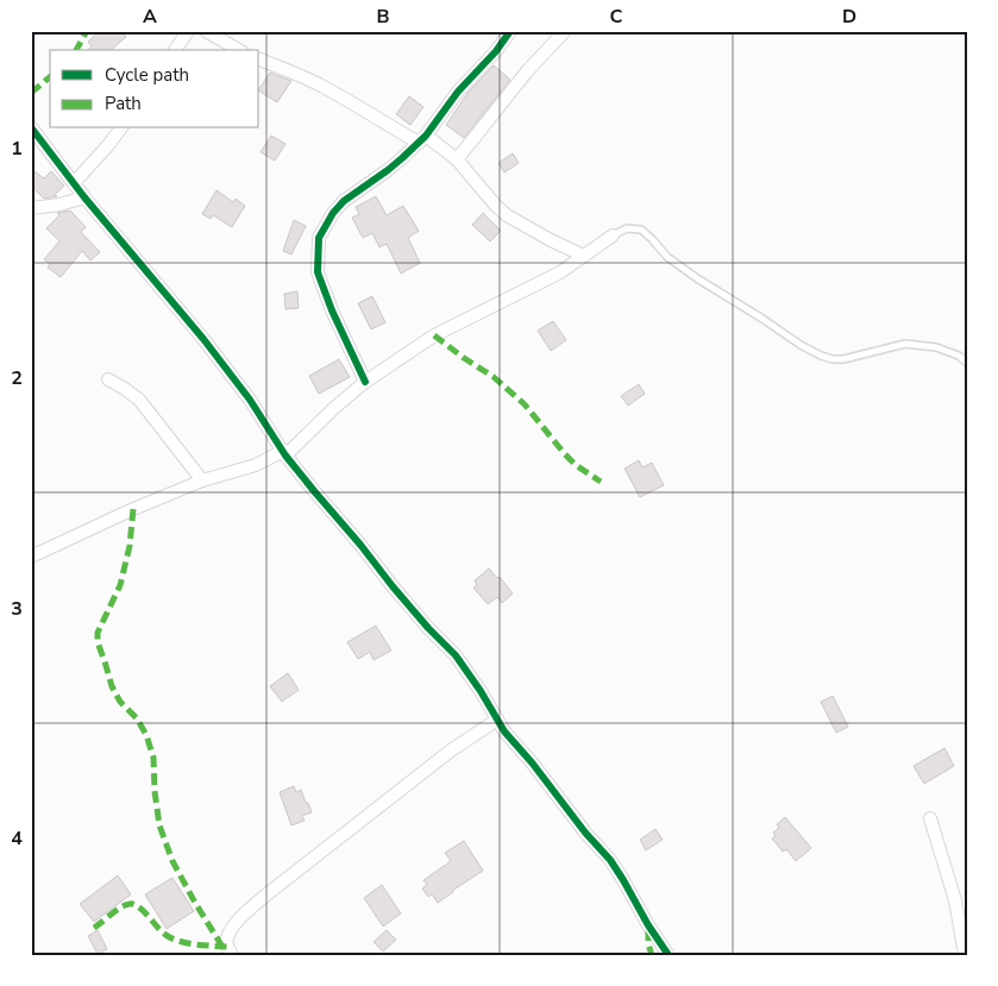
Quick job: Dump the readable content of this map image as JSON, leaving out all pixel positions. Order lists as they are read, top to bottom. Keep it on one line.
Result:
{"legend":["Cycle path","Path"],"grid":{"columns":["A","B","C","D"],"rows":["1","2","3","4"]}}
